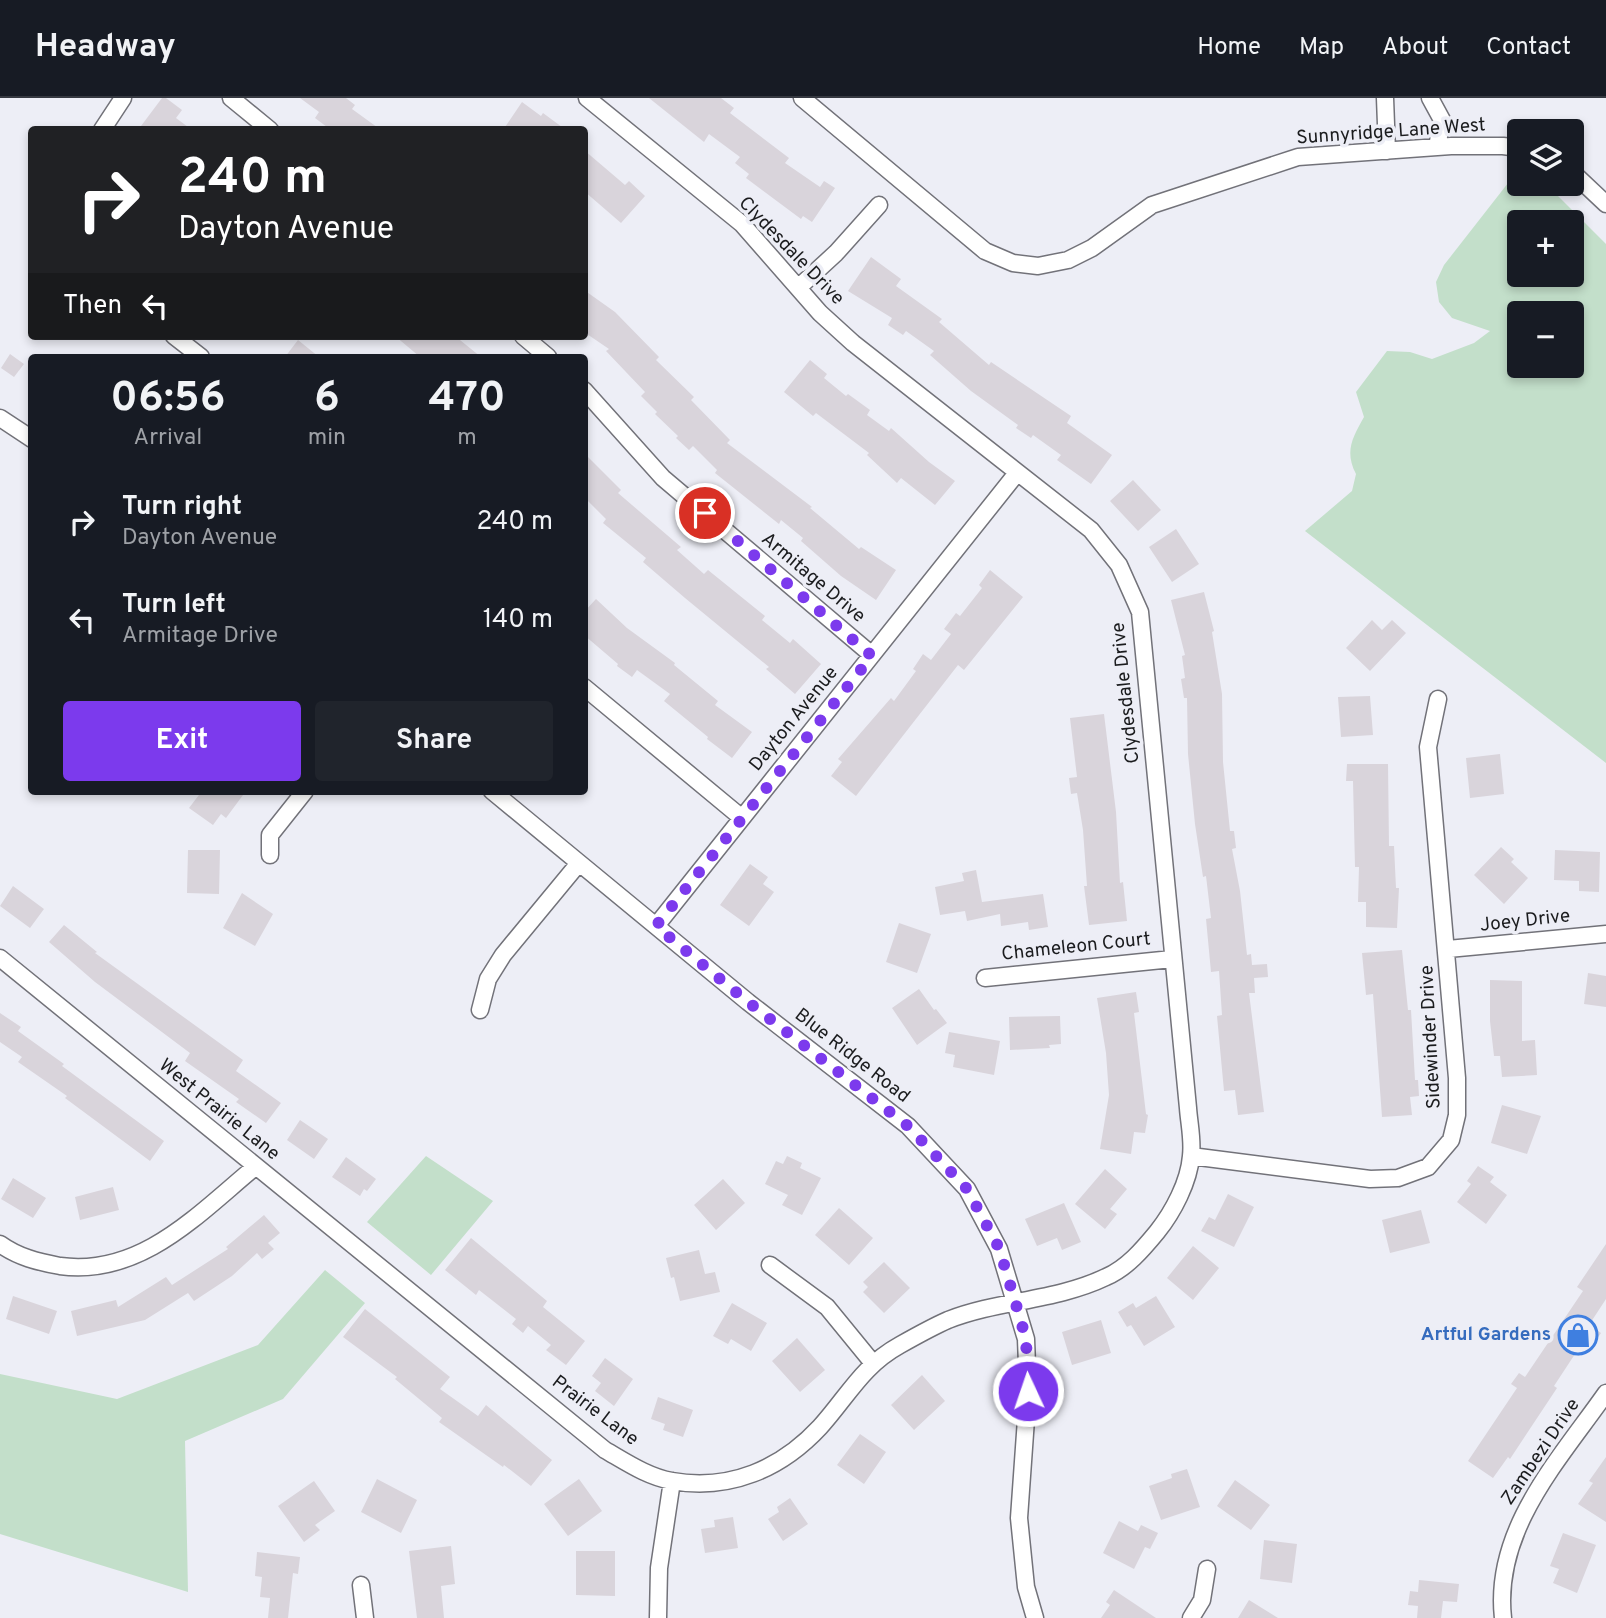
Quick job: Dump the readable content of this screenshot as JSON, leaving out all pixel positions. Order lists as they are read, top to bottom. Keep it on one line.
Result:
{"streets":{"street":["Sunnyridge Lane West","Clydesdale Drive","Armitage Drive","Dayton Avenue","Joey Drive","Chameleon Court","Sidewinder Drive","Blue Ridge Road","West Prairie Lane","Prairie Lane","Zambezi Drive"]},"crossings":[["Clydesdale Drive","Dayton Avenue"],["Clydesdale Drive","Chameleon Court"],["Clydesdale Drive","Sidewinder Drive"],["Clydesdale Drive","Blue Ridge Road"],["Clydesdale Drive","Prairie Lane"],["Armitage Drive","Dayton Avenue"],["Dayton Avenue","Blue Ridge Road"],["Joey Drive","Sidewinder Drive"],["Blue Ridge Road","Prairie Lane"],["West Prairie Lane","Prairie Lane"]],"places":{"shop":["Artful Gardens"]},"page":{"header":"Headway","nav":["Home","Map","About","Contact"],"map_buttons":["+","−"],"turn":["240 m","Dayton Avenue"],"then":"Then","eta":["06:56","Arrival","6","min","470","m"],"list":[{"name":"Turn right","note":"Dayton Avenue","value":"240 m"},{"name":"Turn left","note":"Armitage Drive","value":"140 m"}],"buttons":["Exit","Share"]}}
